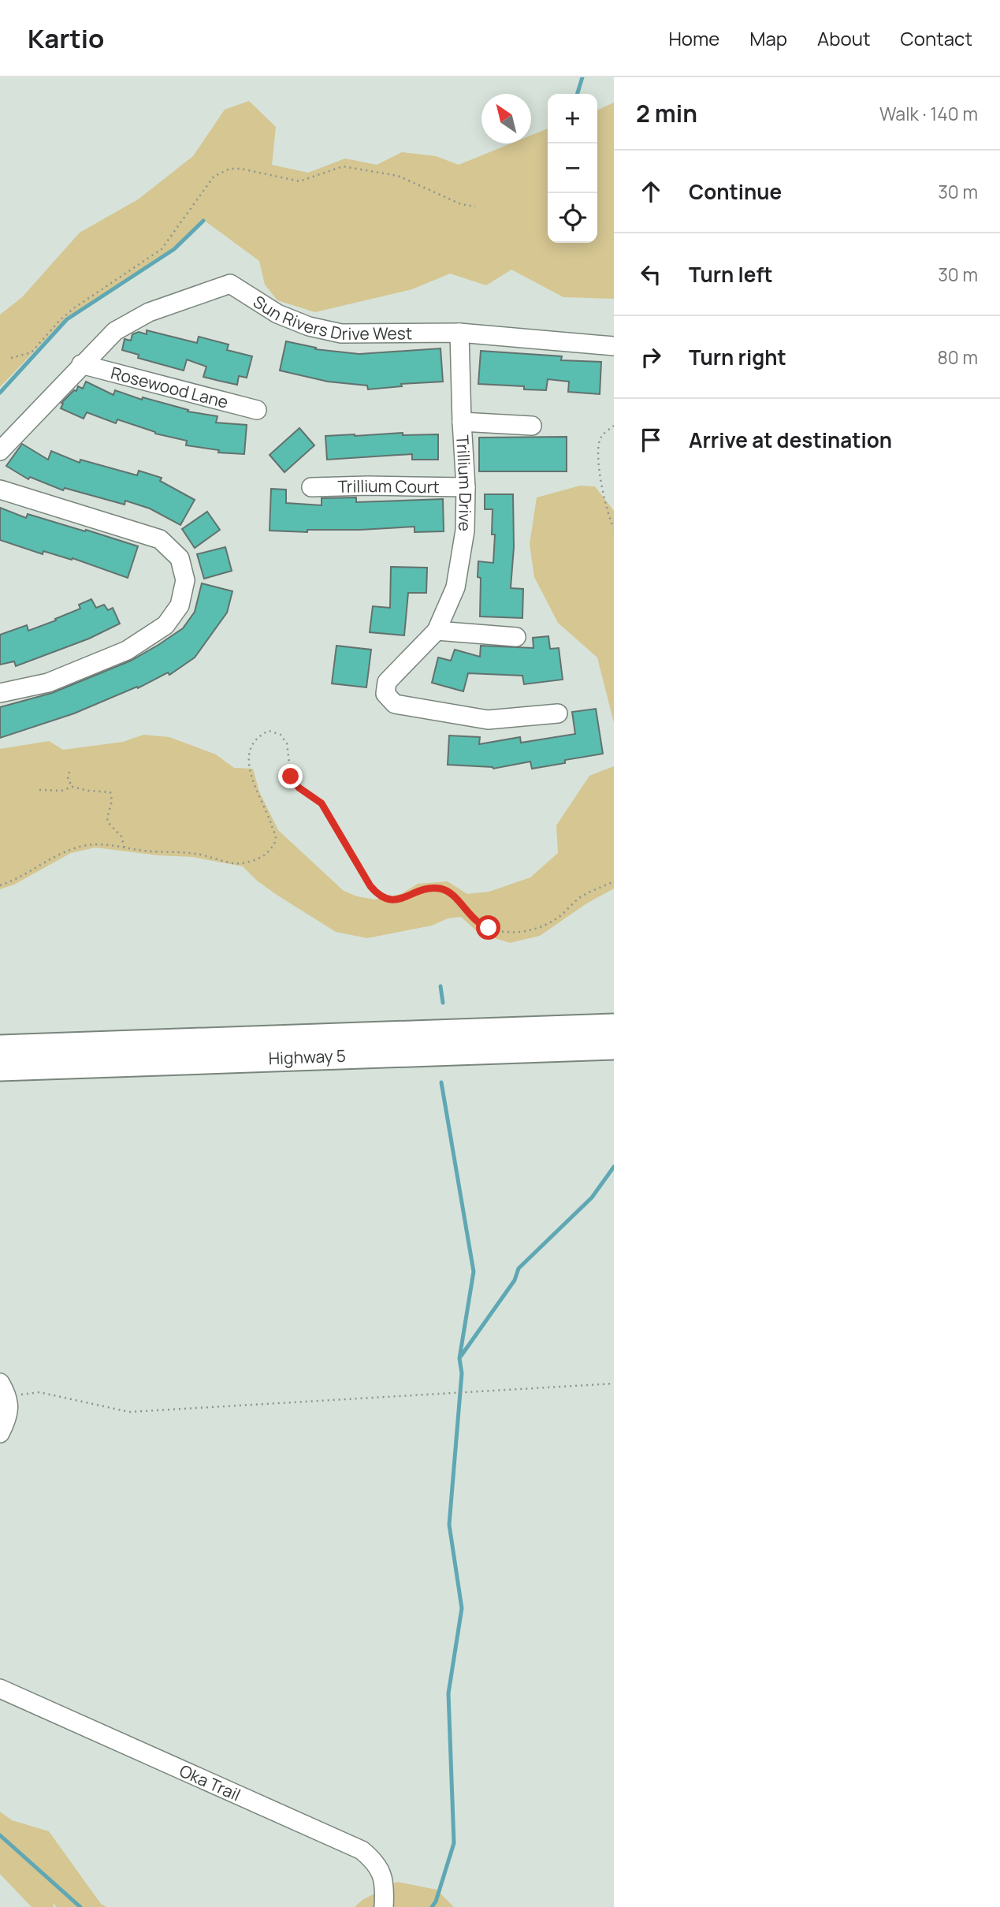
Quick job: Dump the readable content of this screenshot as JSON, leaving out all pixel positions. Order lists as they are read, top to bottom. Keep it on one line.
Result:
{"streets":{"highway":["Highway 5"],"street":["Sun Rivers Drive West","Rosewood Lane","Trillium Drive","Trillium Court","Oka Trail"]},"crossings":[["Sun Rivers Drive West","Rosewood Lane"],["Sun Rivers Drive West","Trillium Drive"],["Trillium Drive","Trillium Court"]],"north":"top left","page":{"header":"Kartio","nav":["Home","Map","About","Contact"],"heading":["2 min","Walk · 140 m"],"map_buttons":["+","−"],"list":[["Continue","30 m"],["Turn left","30 m"],["Turn right","80 m"],"Arrive at destination"]}}
